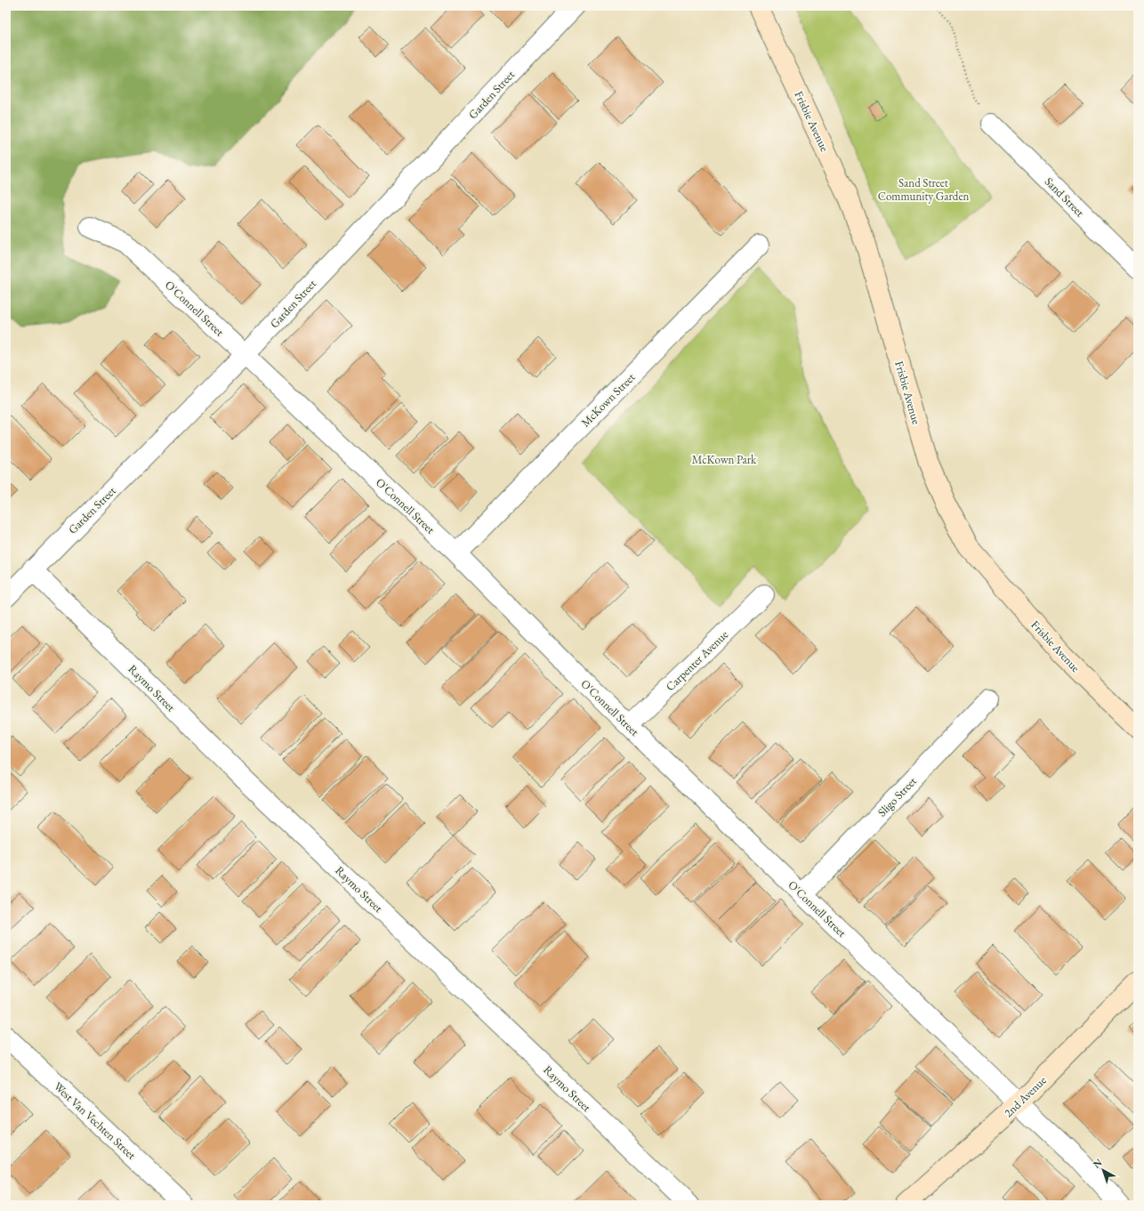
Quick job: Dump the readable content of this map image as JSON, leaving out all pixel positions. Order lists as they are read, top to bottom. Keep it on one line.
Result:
{"streets":{"street":["Garden Street","Frisbie Avenue","Sand Street","O'Connell Street","McKown Street","Carpenter Avenue","Raymo Street","Sligo Street","2nd Avenue","West Van Vechten Street"]},"crossings":[["Garden Street","O'Connell Street"],["Garden Street","Raymo Street"],["O'Connell Street","McKown Street"],["O'Connell Street","Carpenter Avenue"],["O'Connell Street","Sligo Street"],["O'Connell Street","2nd Avenue"]],"parks":["Sand Street Community Garden","McKown Park"],"north":"top left"}
